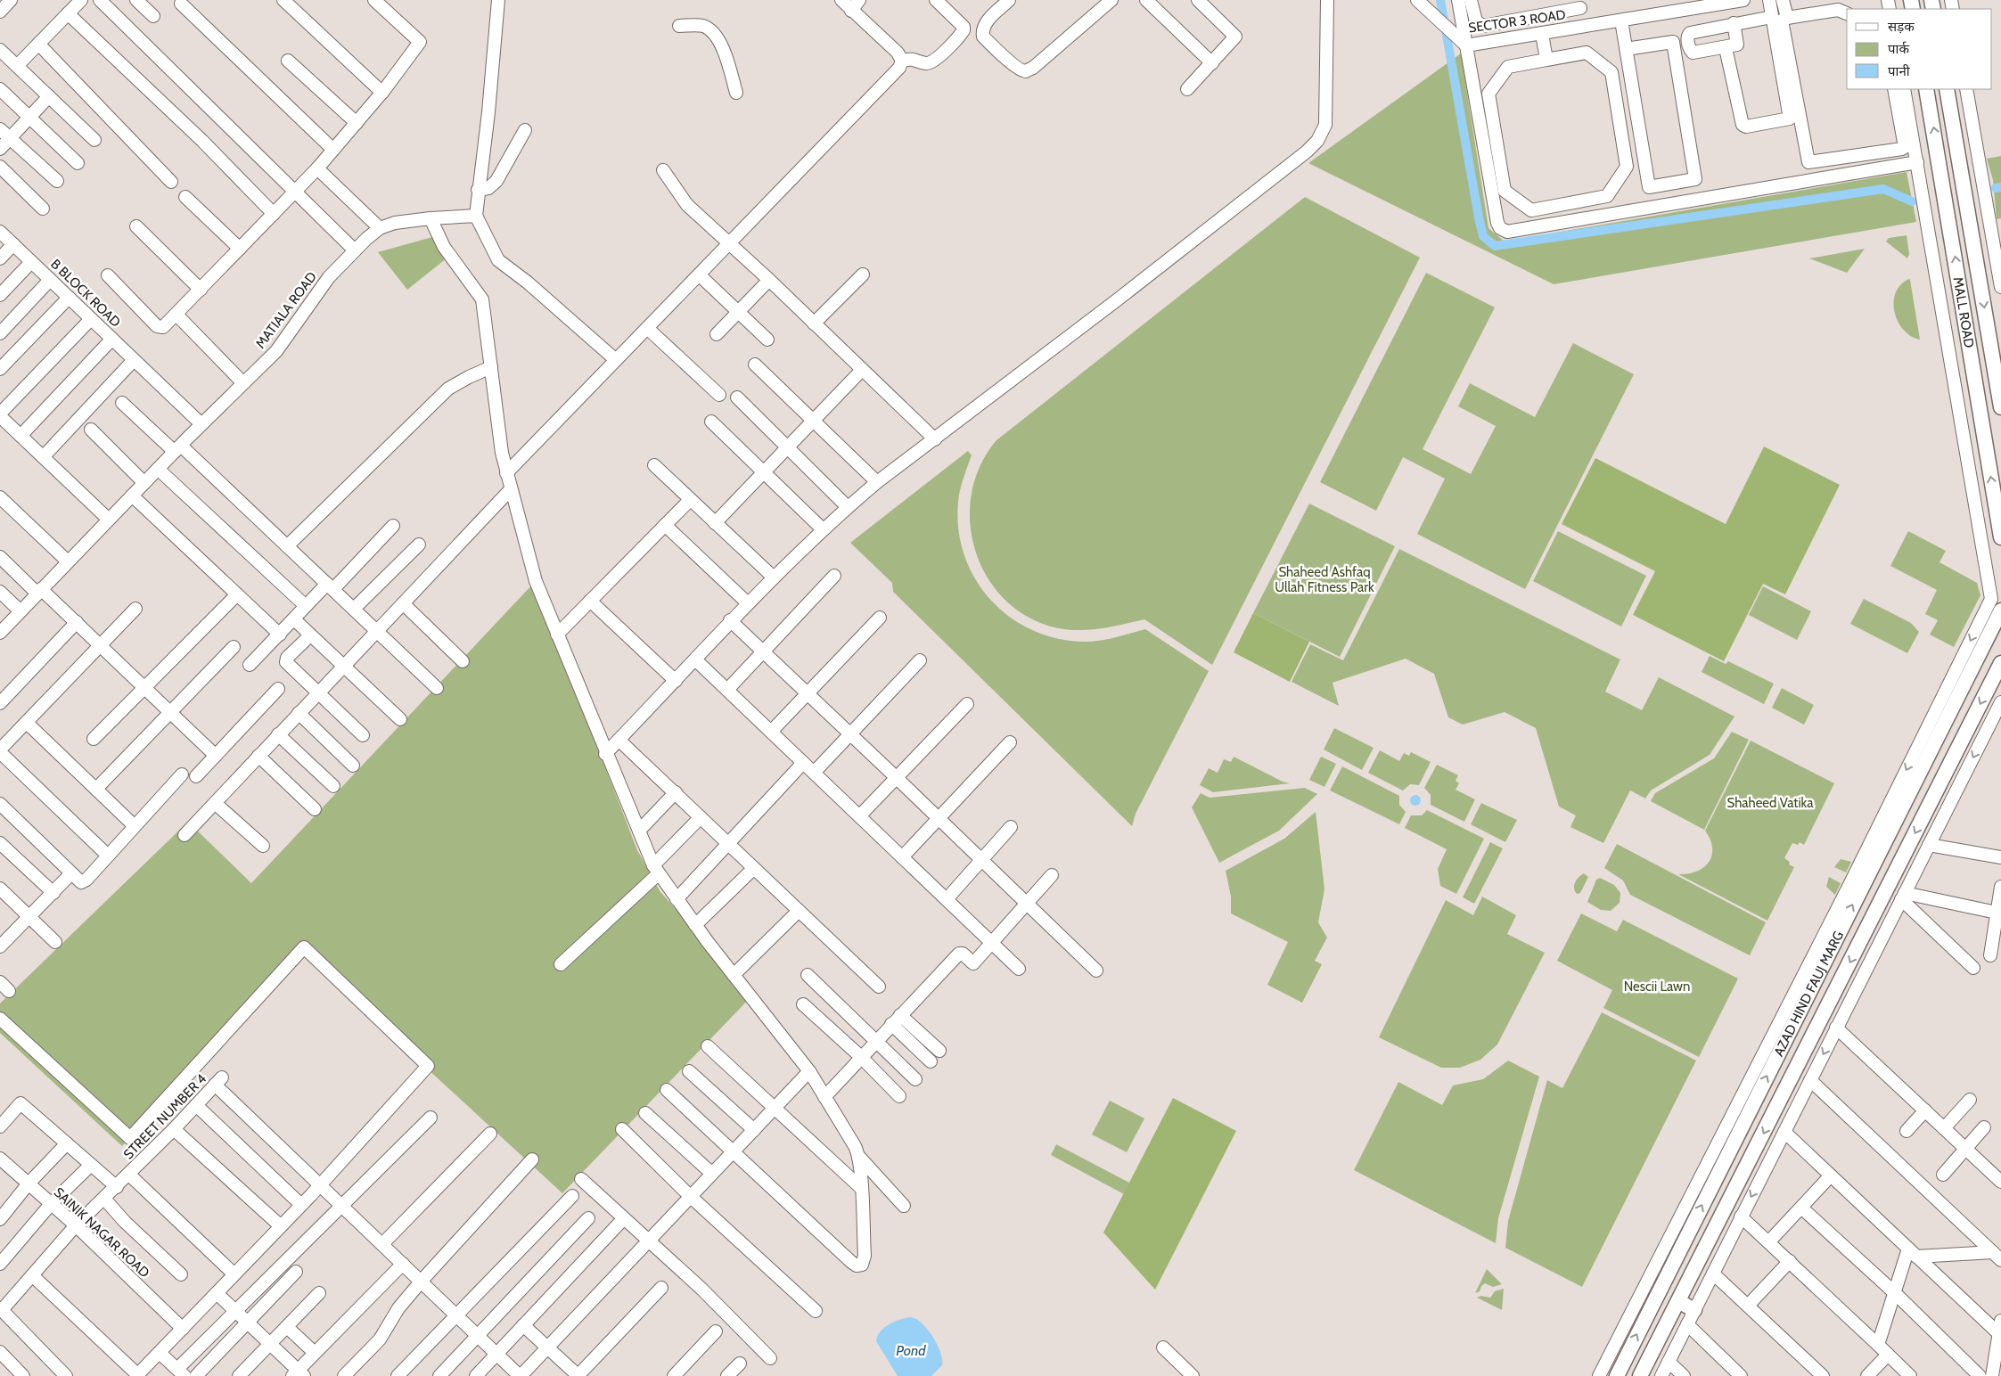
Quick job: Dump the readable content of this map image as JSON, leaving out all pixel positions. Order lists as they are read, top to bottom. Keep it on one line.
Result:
{"streets":{"main road":["MALL ROAD","AZAD HIND FAUJ MARG"],"street":["SECTOR 3 ROAD","B BLOCK ROAD","MATIALA ROAD","STREET NUMBER 4","SAINIK NAGAR ROAD"]},"crossings":[["B BLOCK ROAD","MATIALA ROAD"],["STREET NUMBER 4","SAINIK NAGAR ROAD"]],"water":["Pond"],"parks":["Shaheed Ashfaq Ullah Fitness Park","Shaheed Vatika","Nescii Lawn"],"legend":["सड़क","पार्क","पानी"]}
